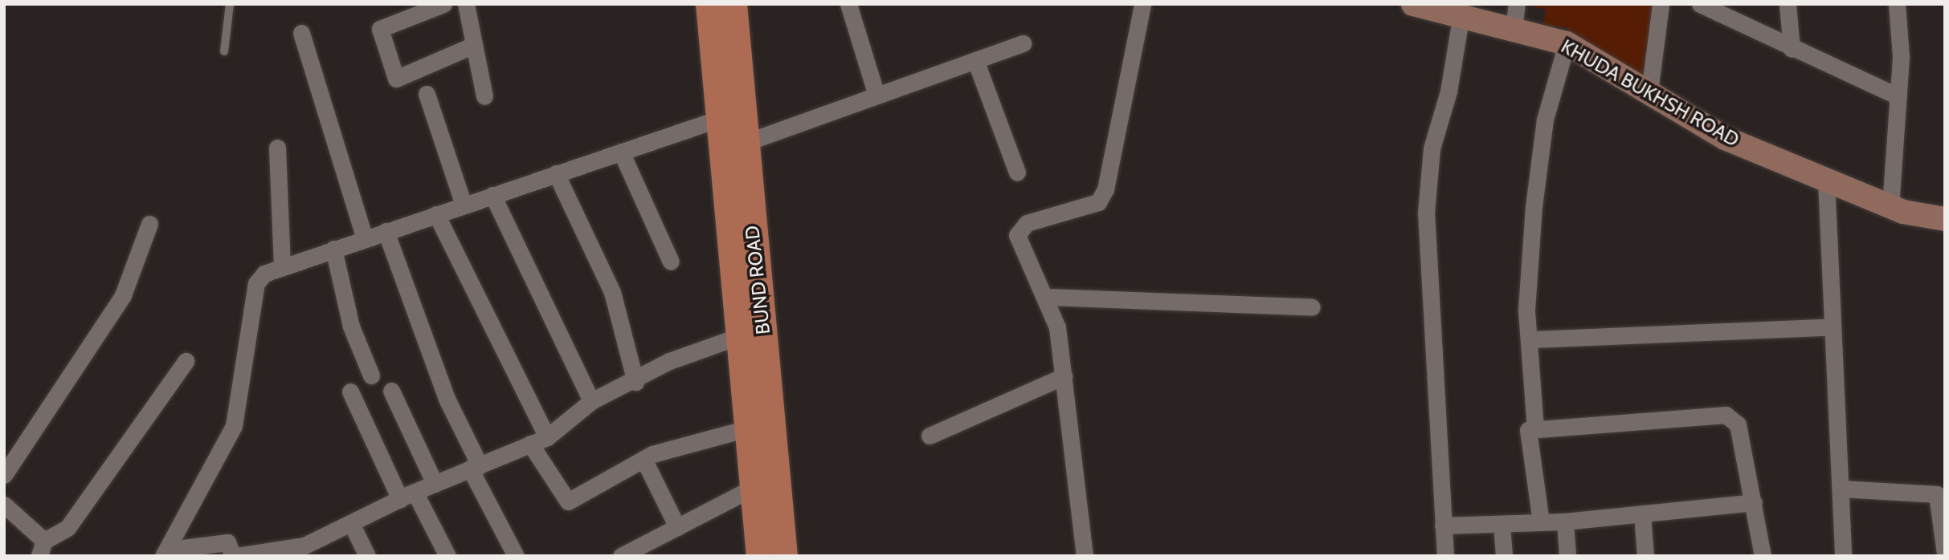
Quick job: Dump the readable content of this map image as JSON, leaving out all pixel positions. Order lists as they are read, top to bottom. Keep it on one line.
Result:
{"streets":{"main road":["BUND ROAD"],"street":["KHUDA BUKHSH ROAD"]}}
